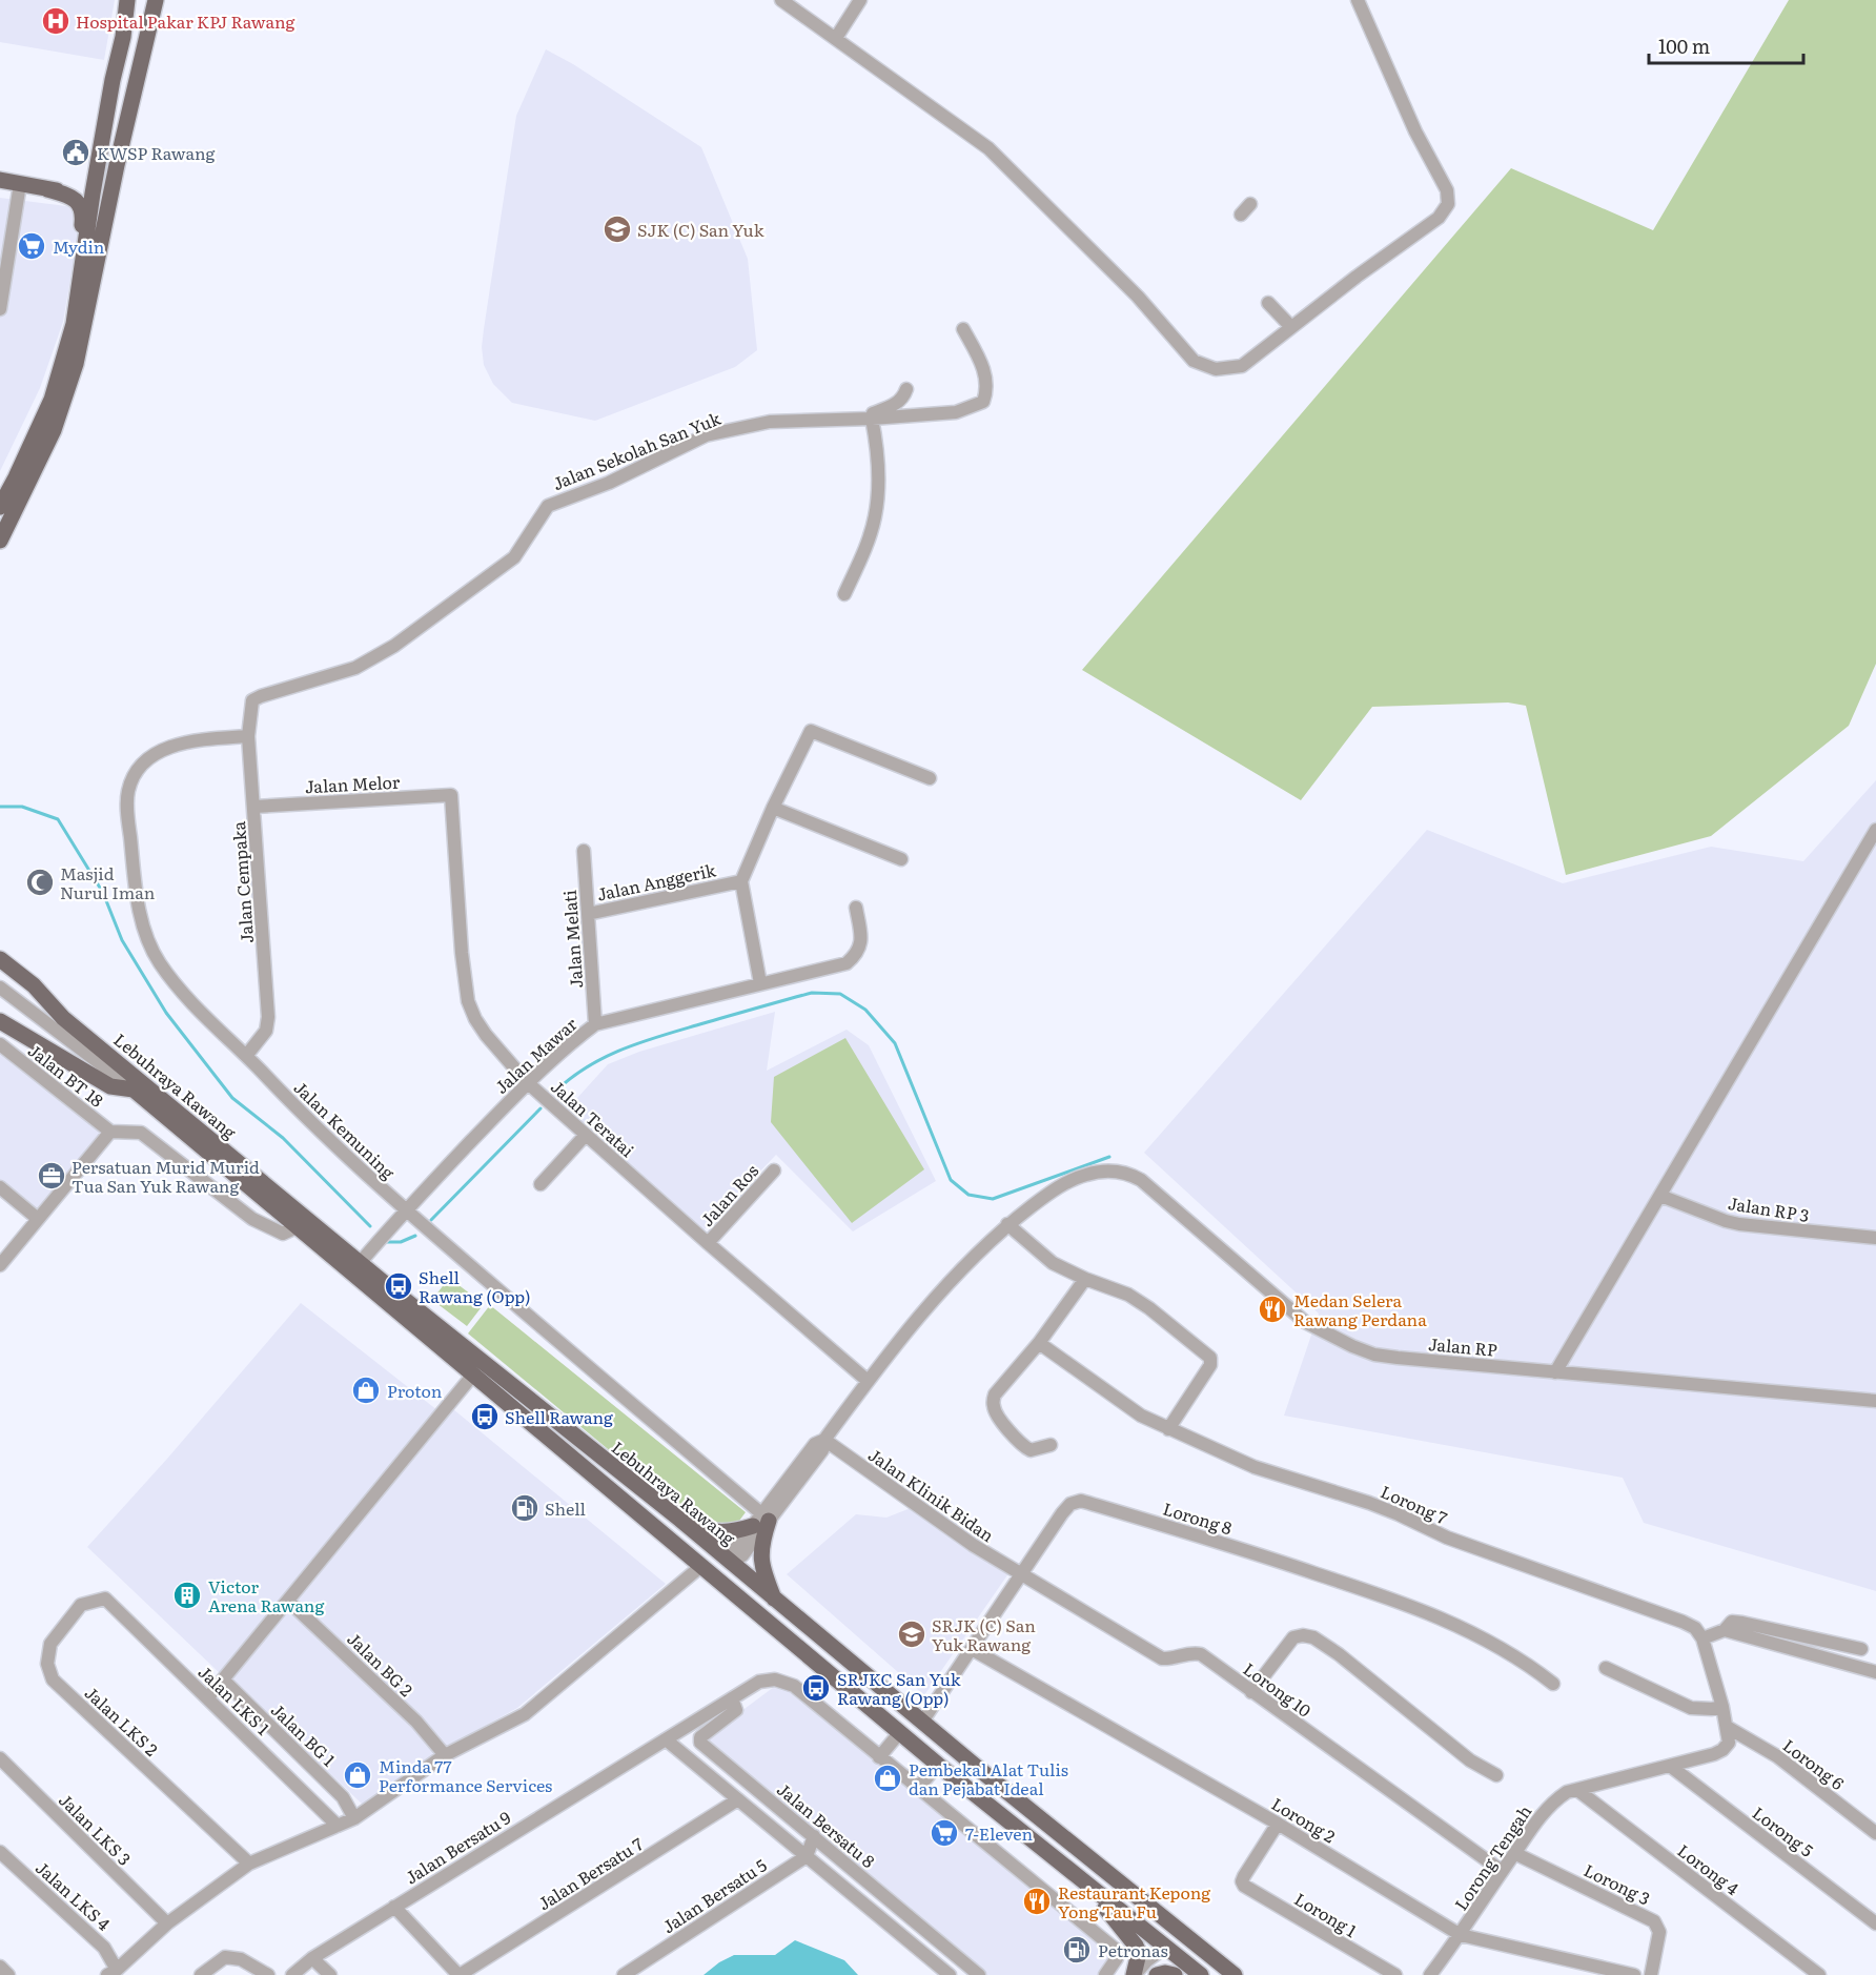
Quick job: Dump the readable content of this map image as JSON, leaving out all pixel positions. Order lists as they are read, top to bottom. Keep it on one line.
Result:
{"streets":{"main road":["Lebuhraya Rawang"],"street":["Jalan Sekolah San Yuk","Jalan Melor","Jalan Anggerik","Jalan Cempaka","Jalan Melati","Jalan Mawar","Jalan BT 18","Jalan Teratai","Jalan Kemuning","Jalan Ros","Jalan RP 3","Jalan RP","Jalan Klinik Bidan","Lorong 7","Lorong 8","Jalan BG 2","Lorong 10","Jalan LKS 1","Jalan LKS 2","Jalan BG 1","Lorong 6","Lorong 2","Jalan Bersatu 8","Jalan LKS 3","Lorong 5","Jalan Bersatu 9","Lorong Tengah","Lorong 4","Jalan Bersatu 7","Lorong 3","Jalan LKS 4","Jalan Bersatu 5","Lorong 1"]},"crossings":[["Jalan Sekolah San Yuk","Jalan Cempaka"],["Jalan Melor","Jalan Cempaka"],["Jalan Melor","Jalan Teratai"],["Jalan Anggerik","Jalan Melati"],["Jalan Anggerik","Jalan Mawar"],["Jalan Cempaka","Jalan Kemuning"],["Jalan Melati","Jalan Mawar"],["Jalan Mawar","Lebuhraya Rawang"],["Jalan Mawar","Jalan Teratai"],["Jalan Mawar","Jalan Kemuning"],["Lebuhraya Rawang","Lorong 8"],["Jalan Teratai","Jalan Ros"],["Jalan Klinik Bidan","Lorong 8"],["Jalan Klinik Bidan","Lorong 10"],["Lorong 8","Lorong 10"],["Lorong 8","Lorong 2"],["Lorong 10","Lorong Tengah"],["Jalan LKS 1","Jalan LKS 2"],["Lorong 6","Lorong Tengah"],["Lorong 2","Lorong Tengah"],["Lorong 2","Lorong 1"],["Jalan Bersatu 8","Jalan Bersatu 9"],["Lorong 5","Lorong Tengah"],["Lorong Tengah","Lorong 4"],["Lorong Tengah","Lorong 3"]],"places":{"hospital":["Hospital Pakar KPJ Rawang"],"public building":["KWSP Rawang"],"school or university":["SJK (C) San Yuk","SRJK (C) San Yuk Rawang"],"supermarket":["Mydin","7-Eleven"],"mosque":["Masjid Nurul Iman"],"office":["Persatuan Murid Murid Tua San Yuk Rawang"],"bus stop":["Shell Rawang (Opp)","Shell Rawang","SRJKC San Yuk Rawang (Opp)"],"restaurant":["Medan Selera Rawang Perdana","Restaurant Kepong Yong Tau Fu"],"shop":["Proton","Minda 77 Performance Services","Pembekal Alat Tulis dan Pejabat Ideal"],"fuel station":["Shell","Petronas"],"building":["Victor Arena Rawang"]},"scale_bar":"100 m"}
